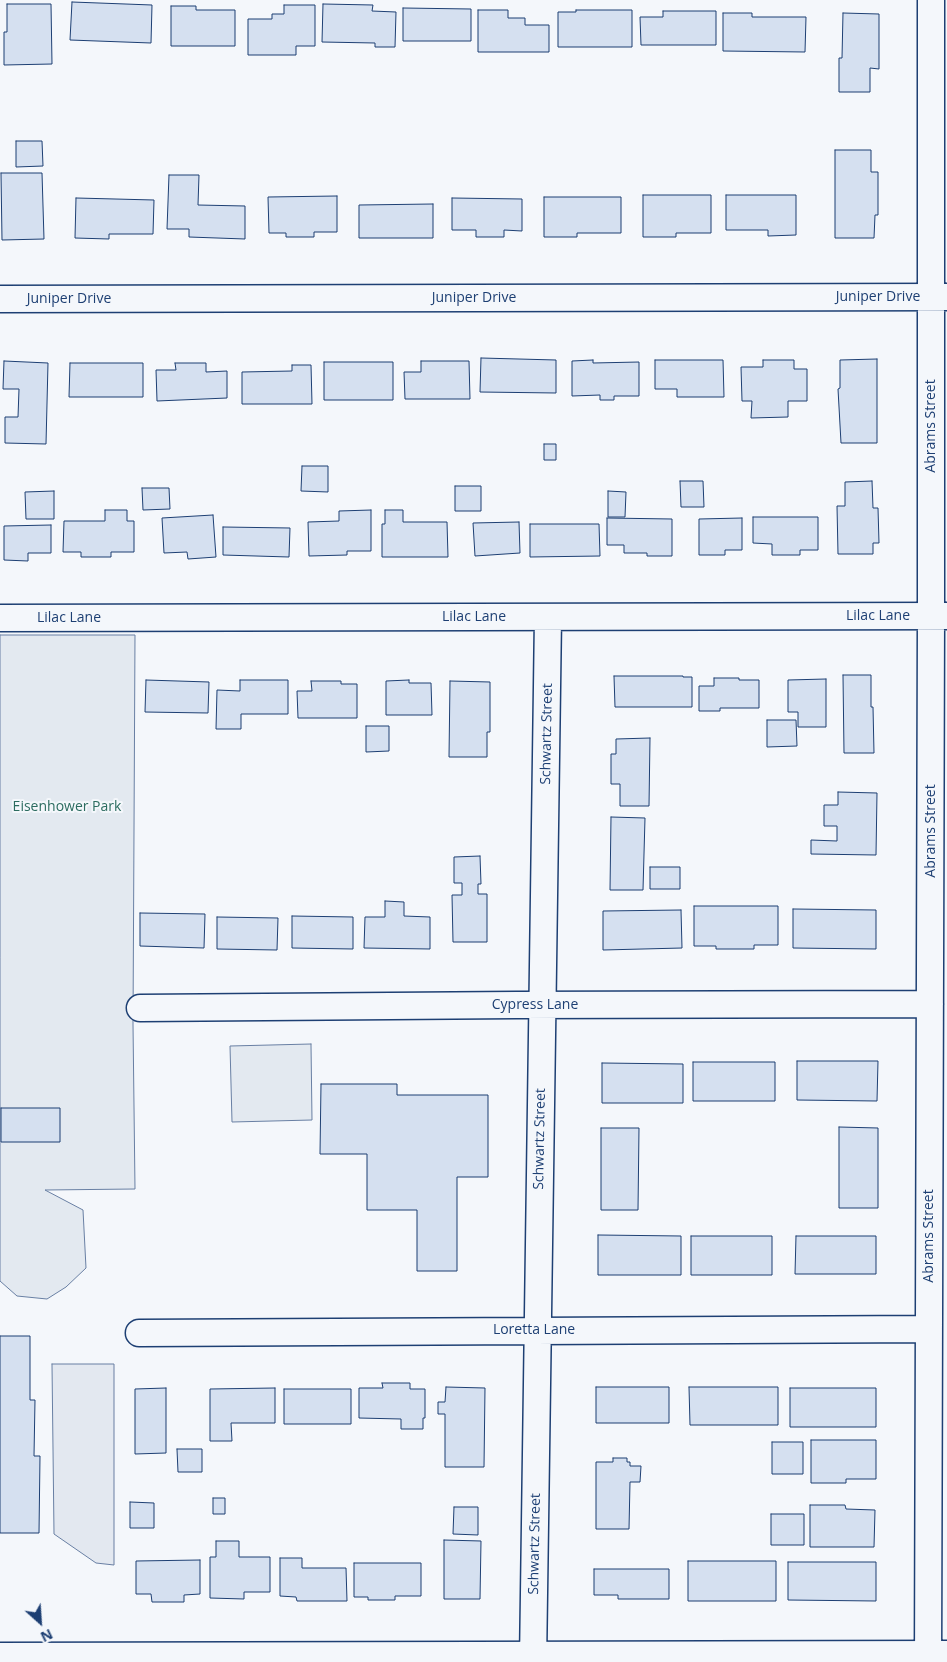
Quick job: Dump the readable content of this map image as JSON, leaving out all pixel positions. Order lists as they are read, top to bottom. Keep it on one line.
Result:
{"streets":{"street":["Juniper Drive","Abrams Street","Lilac Lane","Schwartz Street","Cypress Lane","Loretta Lane"]},"crossings":[["Juniper Drive","Abrams Street"],["Abrams Street","Lilac Lane"],["Abrams Street","Cypress Lane"],["Abrams Street","Loretta Lane"],["Lilac Lane","Schwartz Street"],["Schwartz Street","Cypress Lane"],["Schwartz Street","Loretta Lane"]],"parks":["Eisenhower Park"],"north":"bottom right"}
